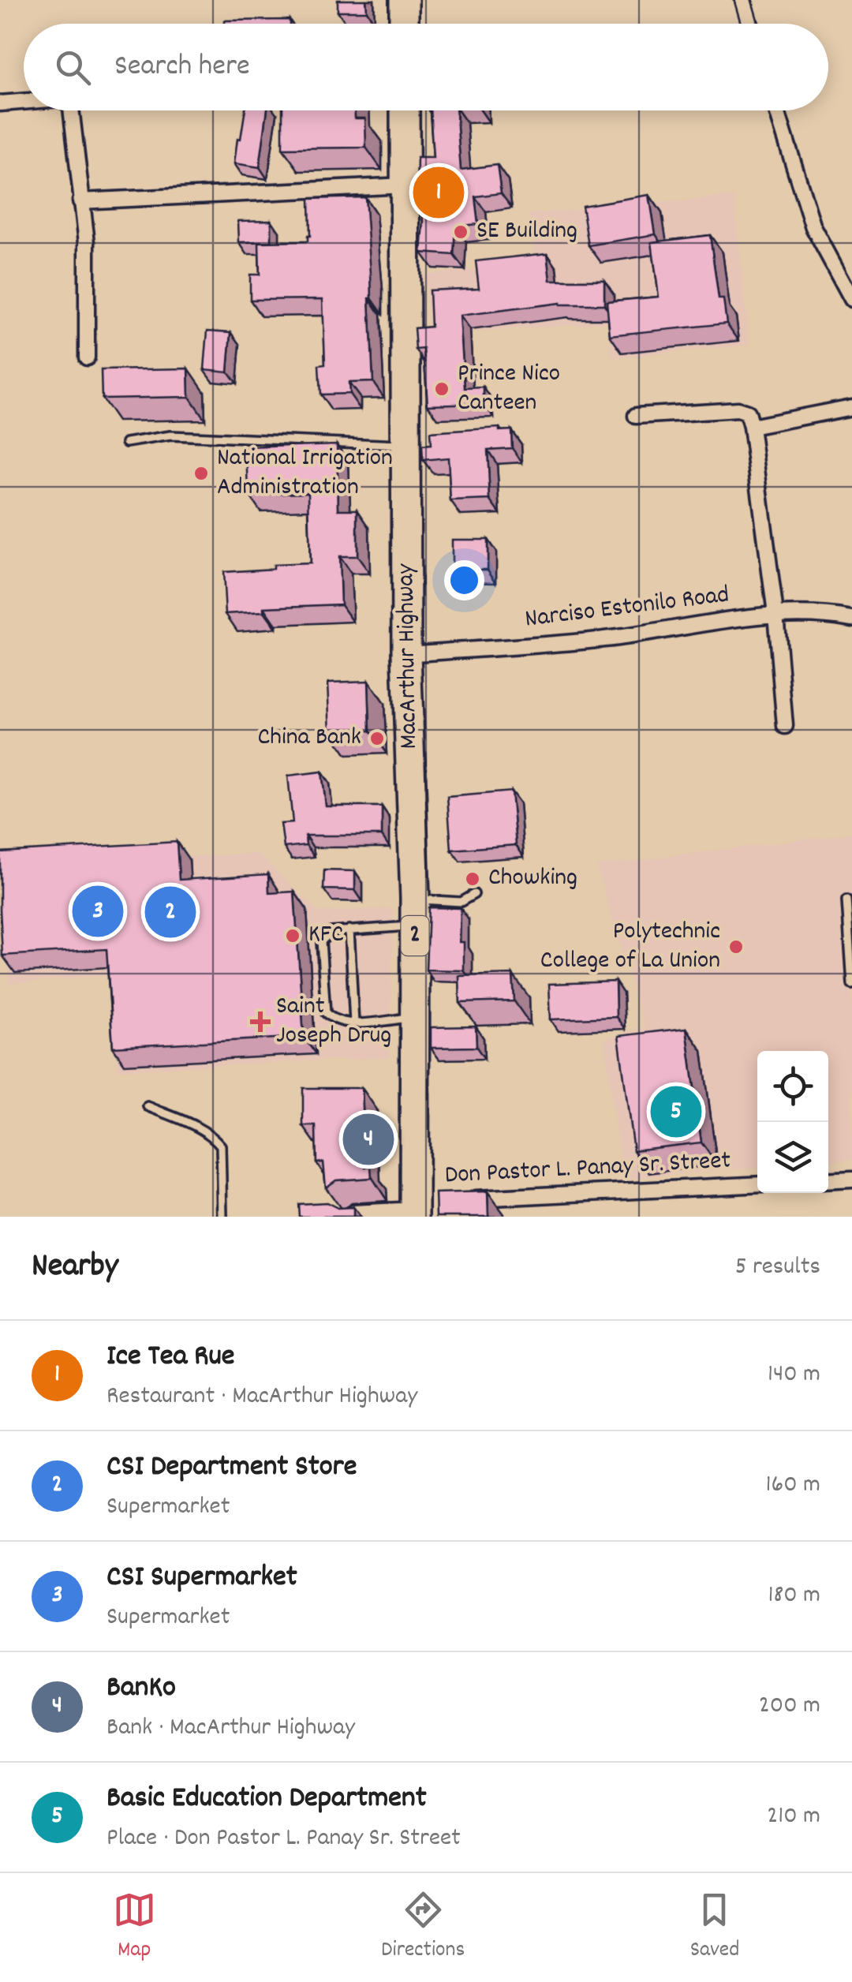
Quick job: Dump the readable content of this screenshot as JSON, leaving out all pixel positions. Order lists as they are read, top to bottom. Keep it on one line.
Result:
{"streets":{"highway":["MacArthur Highway","2"],"street":["Narciso Estonilo Road","Don Pastor L. Panay Sr. Street"]},"crossings":[["Narciso Estonilo Road","MacArthur Highway"]],"places":{"other":["SE Building","Prince Nico Canteen","National Irrigation Administration","China Bank","Chowking","KFC","Polytechnic College of La Union"],"health":["Saint Joseph Drug"]},"page":{"search":"Search here","pins":["1","3","2","5","4"],"heading":["Nearby","5 results"],"list":[{"mark":"1","name":"Ice Tea Rue","note":"Restaurant · MacArthur Highway","value":"140 m"},{"mark":"2","name":"CSI Department Store","note":"Supermarket","value":"160 m"},{"mark":"3","name":"CSI Supermarket","note":"Supermarket","value":"180 m"},{"mark":"4","name":"BanKo","note":"Bank · MacArthur Highway","value":"200 m"},{"mark":"5","name":"Basic Education Department","note":"Place · Don Pastor L. Panay Sr. Street","value":"210 m"}],"nav":["Map","Directions","Saved"]}}
